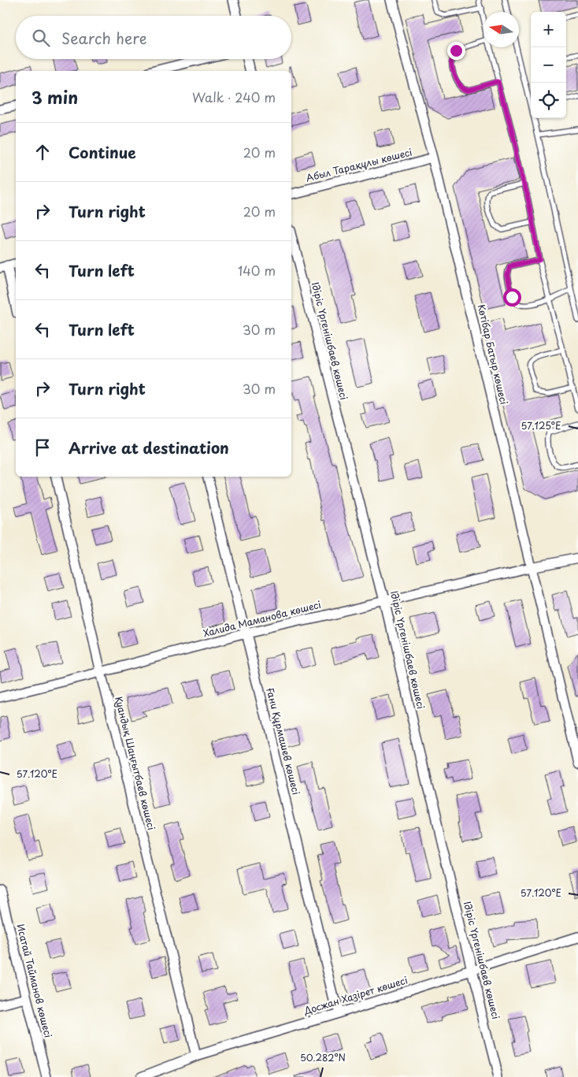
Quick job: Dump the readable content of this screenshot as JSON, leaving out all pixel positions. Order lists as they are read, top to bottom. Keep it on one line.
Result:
{"streets":{"street":["Абыл Тарақұлы көшесі","Ідіріс Үргенішбаев көшесі","Көтібар Батыр көшесі","Халида Маманова көшесі","Ғани Құрмашев көшесі","Қуандық Шаңғытбаев көшесі","Исатай Тайманов көшесі","Досжан Хазірет көшесі"]},"crossings":[["Абыл Тарақұлы көшесі","Көтібар Батыр көшесі"],["Ідіріс Үргенішбаев көшесі","Халида Маманова көшесі"],["Ідіріс Үргенішбаев көшесі","Досжан Хазірет көшесі"],["Көтібар Батыр көшесі","Халида Маманова көшесі"],["Халида Маманова көшесі","Ғани Құрмашев көшесі"],["Халида Маманова көшесі","Қуандық Шаңғытбаев көшесі"],["Ғани Құрмашев көшесі","Досжан Хазірет көшесі"],["Қуандық Шаңғытбаев көшесі","Досжан Хазірет көшесі"]],"north":"left","page":{"map_buttons":["+","−"],"search":"Search here","heading":["3 min","Walk · 240 m"],"list":[["Continue","20 m"],["Turn right","20 m"],["Turn left","140 m"],["Turn left","30 m"],["Turn right","30 m"],"Arrive at destination"]},"coordinates":["57.125°E","57.120°E","50.282°N"]}
